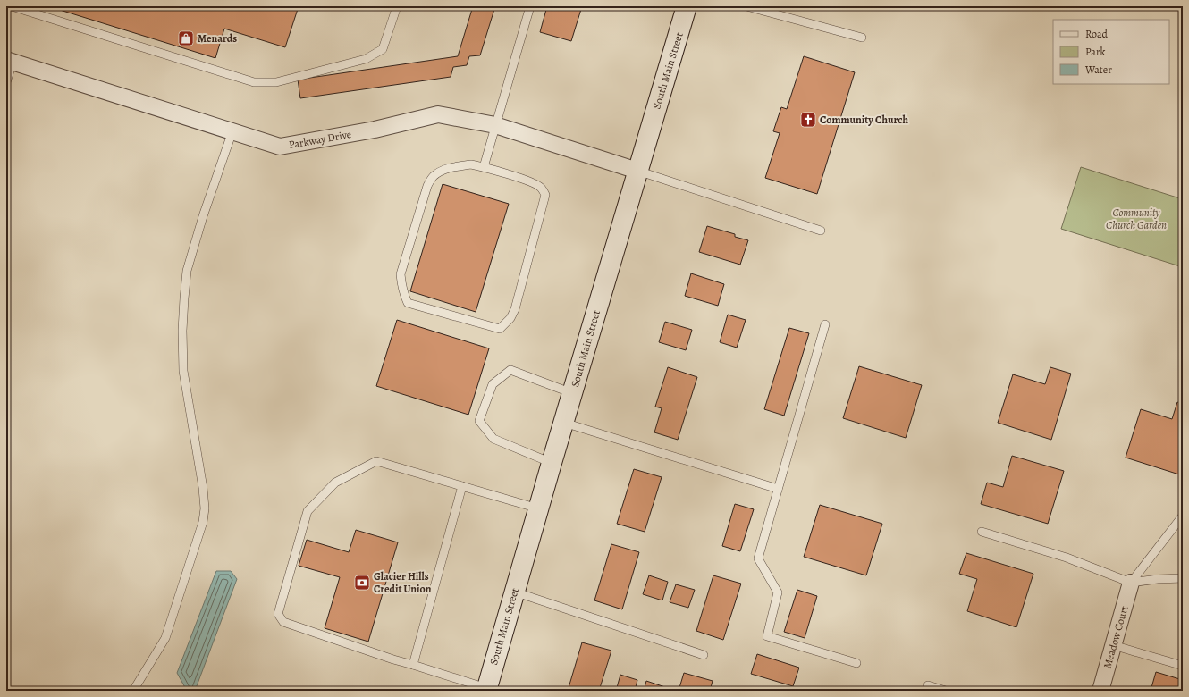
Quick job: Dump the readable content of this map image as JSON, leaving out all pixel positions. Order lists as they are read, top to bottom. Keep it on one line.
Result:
{"streets":{"main road":["South Main Street"],"street":["Parkway Drive","Meadow Court"]},"crossings":[["South Main Street","Parkway Drive"]],"parks":["Community Church Garden"],"places":{"shop":["Menards"],"church":["Community Church"],"bank":["Glacier Hills Credit Union"]},"legend":["Road","Park","Water"]}
